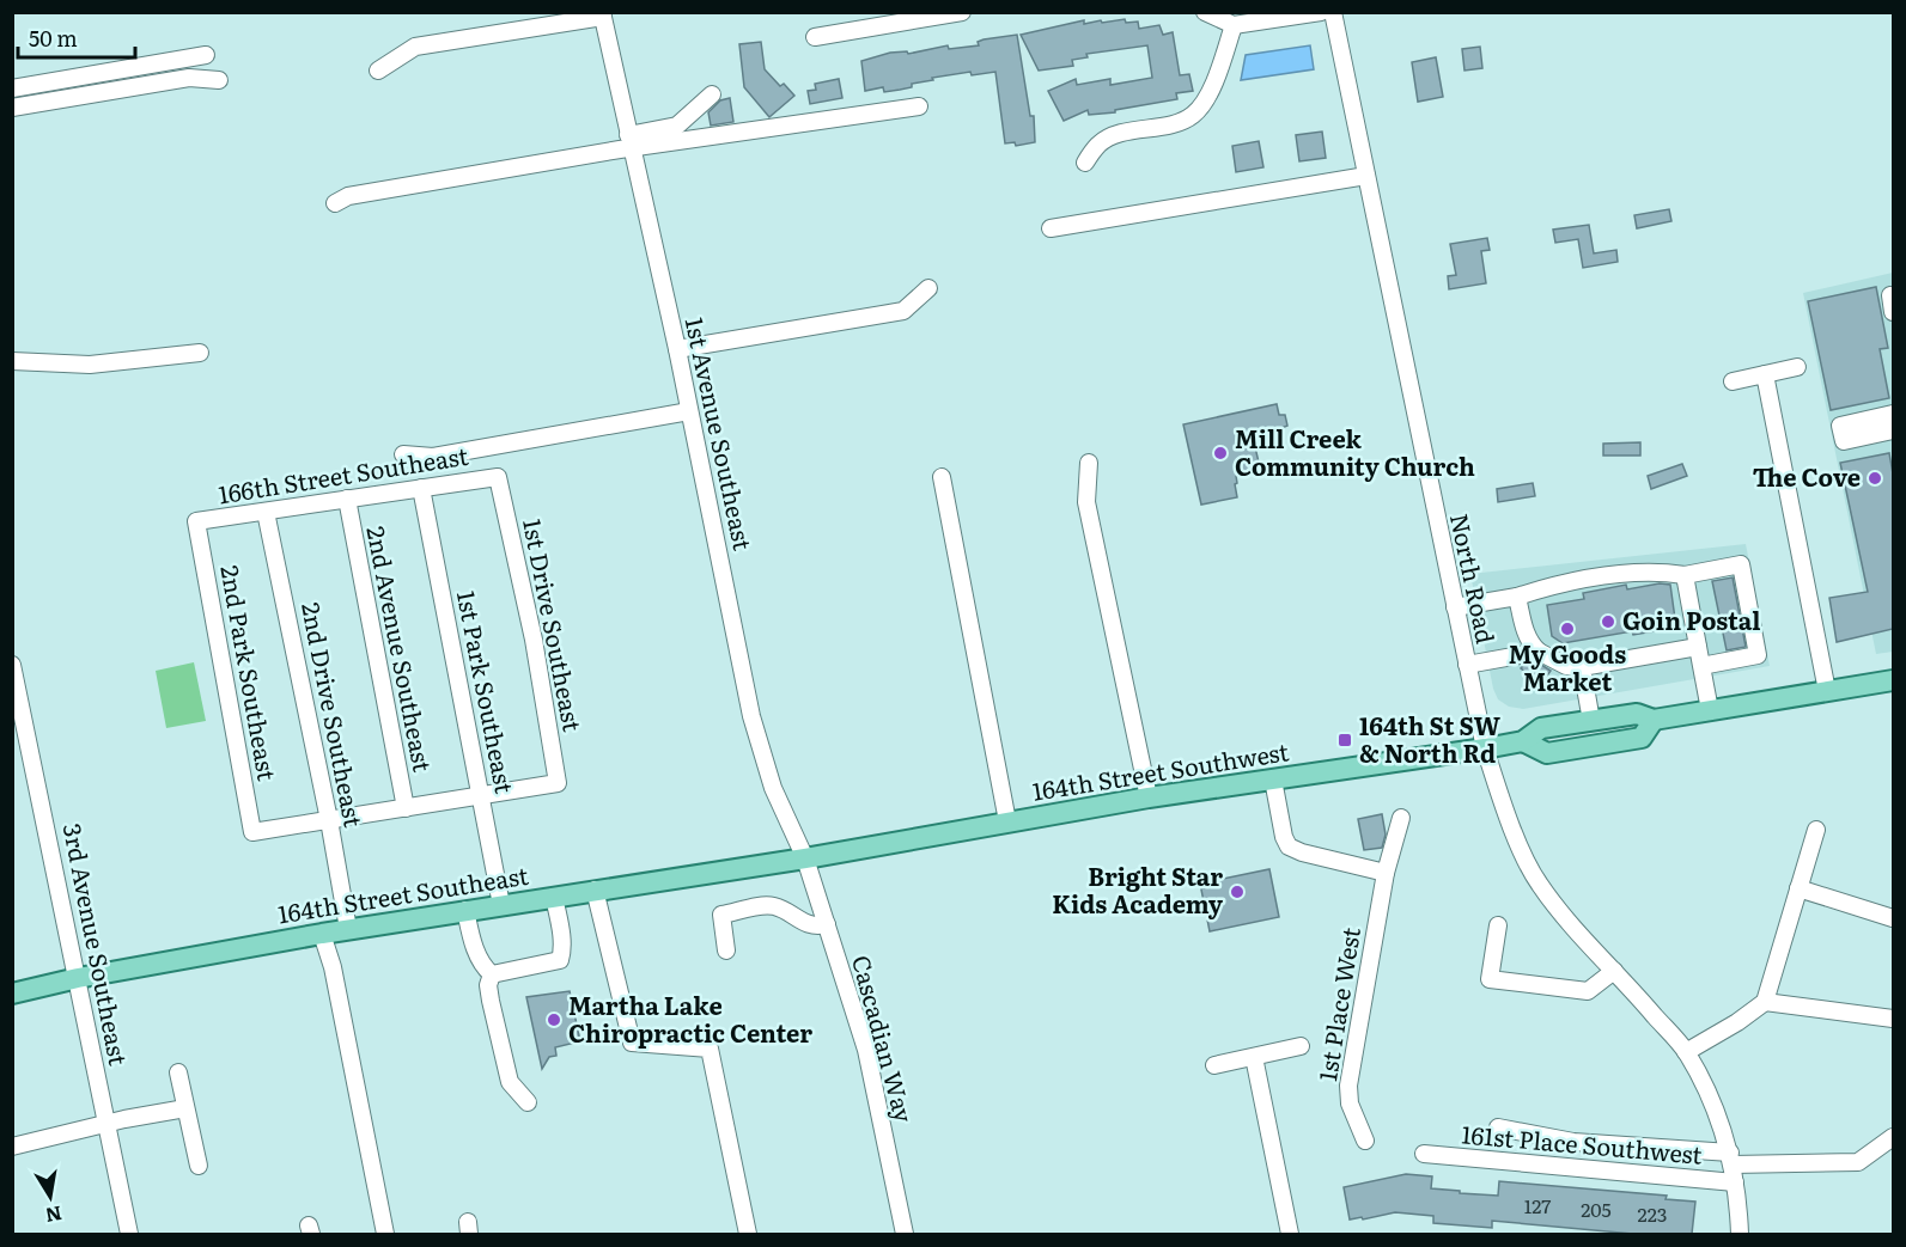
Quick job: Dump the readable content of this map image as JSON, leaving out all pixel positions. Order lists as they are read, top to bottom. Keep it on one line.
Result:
{"streets":{"main road":["164th Street Southwest","164th Street Southeast"],"street":["1st Avenue Southeast","166th Street Southeast","North Road","1st Drive Southeast","2nd Avenue Southeast","2nd Park Southeast","1st Park Southeast","2nd Drive Southeast","3rd Avenue Southeast","1st Place West","Cascadian Way","161st Place Southwest"]},"crossings":[["1st Avenue Southeast","164th Street Southwest"],["1st Avenue Southeast","164th Street Southeast"],["1st Avenue Southeast","Cascadian Way"],["166th Street Southeast","1st Drive Southeast"],["166th Street Southeast","2nd Avenue Southeast"],["166th Street Southeast","2nd Park Southeast"],["166th Street Southeast","1st Park Southeast"],["166th Street Southeast","2nd Drive Southeast"],["North Road","164th Street Southwest"],["North Road","161st Place Southwest"],["1st Drive Southeast","1st Park Southeast"],["2nd Park Southeast","2nd Drive Southeast"],["1st Park Southeast","164th Street Southeast"],["2nd Drive Southeast","164th Street Southeast"],["164th Street Southwest","164th Street Southeast"],["164th Street Southwest","Cascadian Way"],["164th Street Southeast","3rd Avenue Southeast"],["164th Street Southeast","Cascadian Way"]],"places":{"other":["Mill Creek Community Church","The Cove","Goin Postal","My Goods Market","Bright Star Kids Academy","Martha Lake Chiropractic Center"],"transit":["164th St SW & North Rd"]},"house_numbers":["127","205","223"],"scale_bar":"50 m","north":"bottom"}
